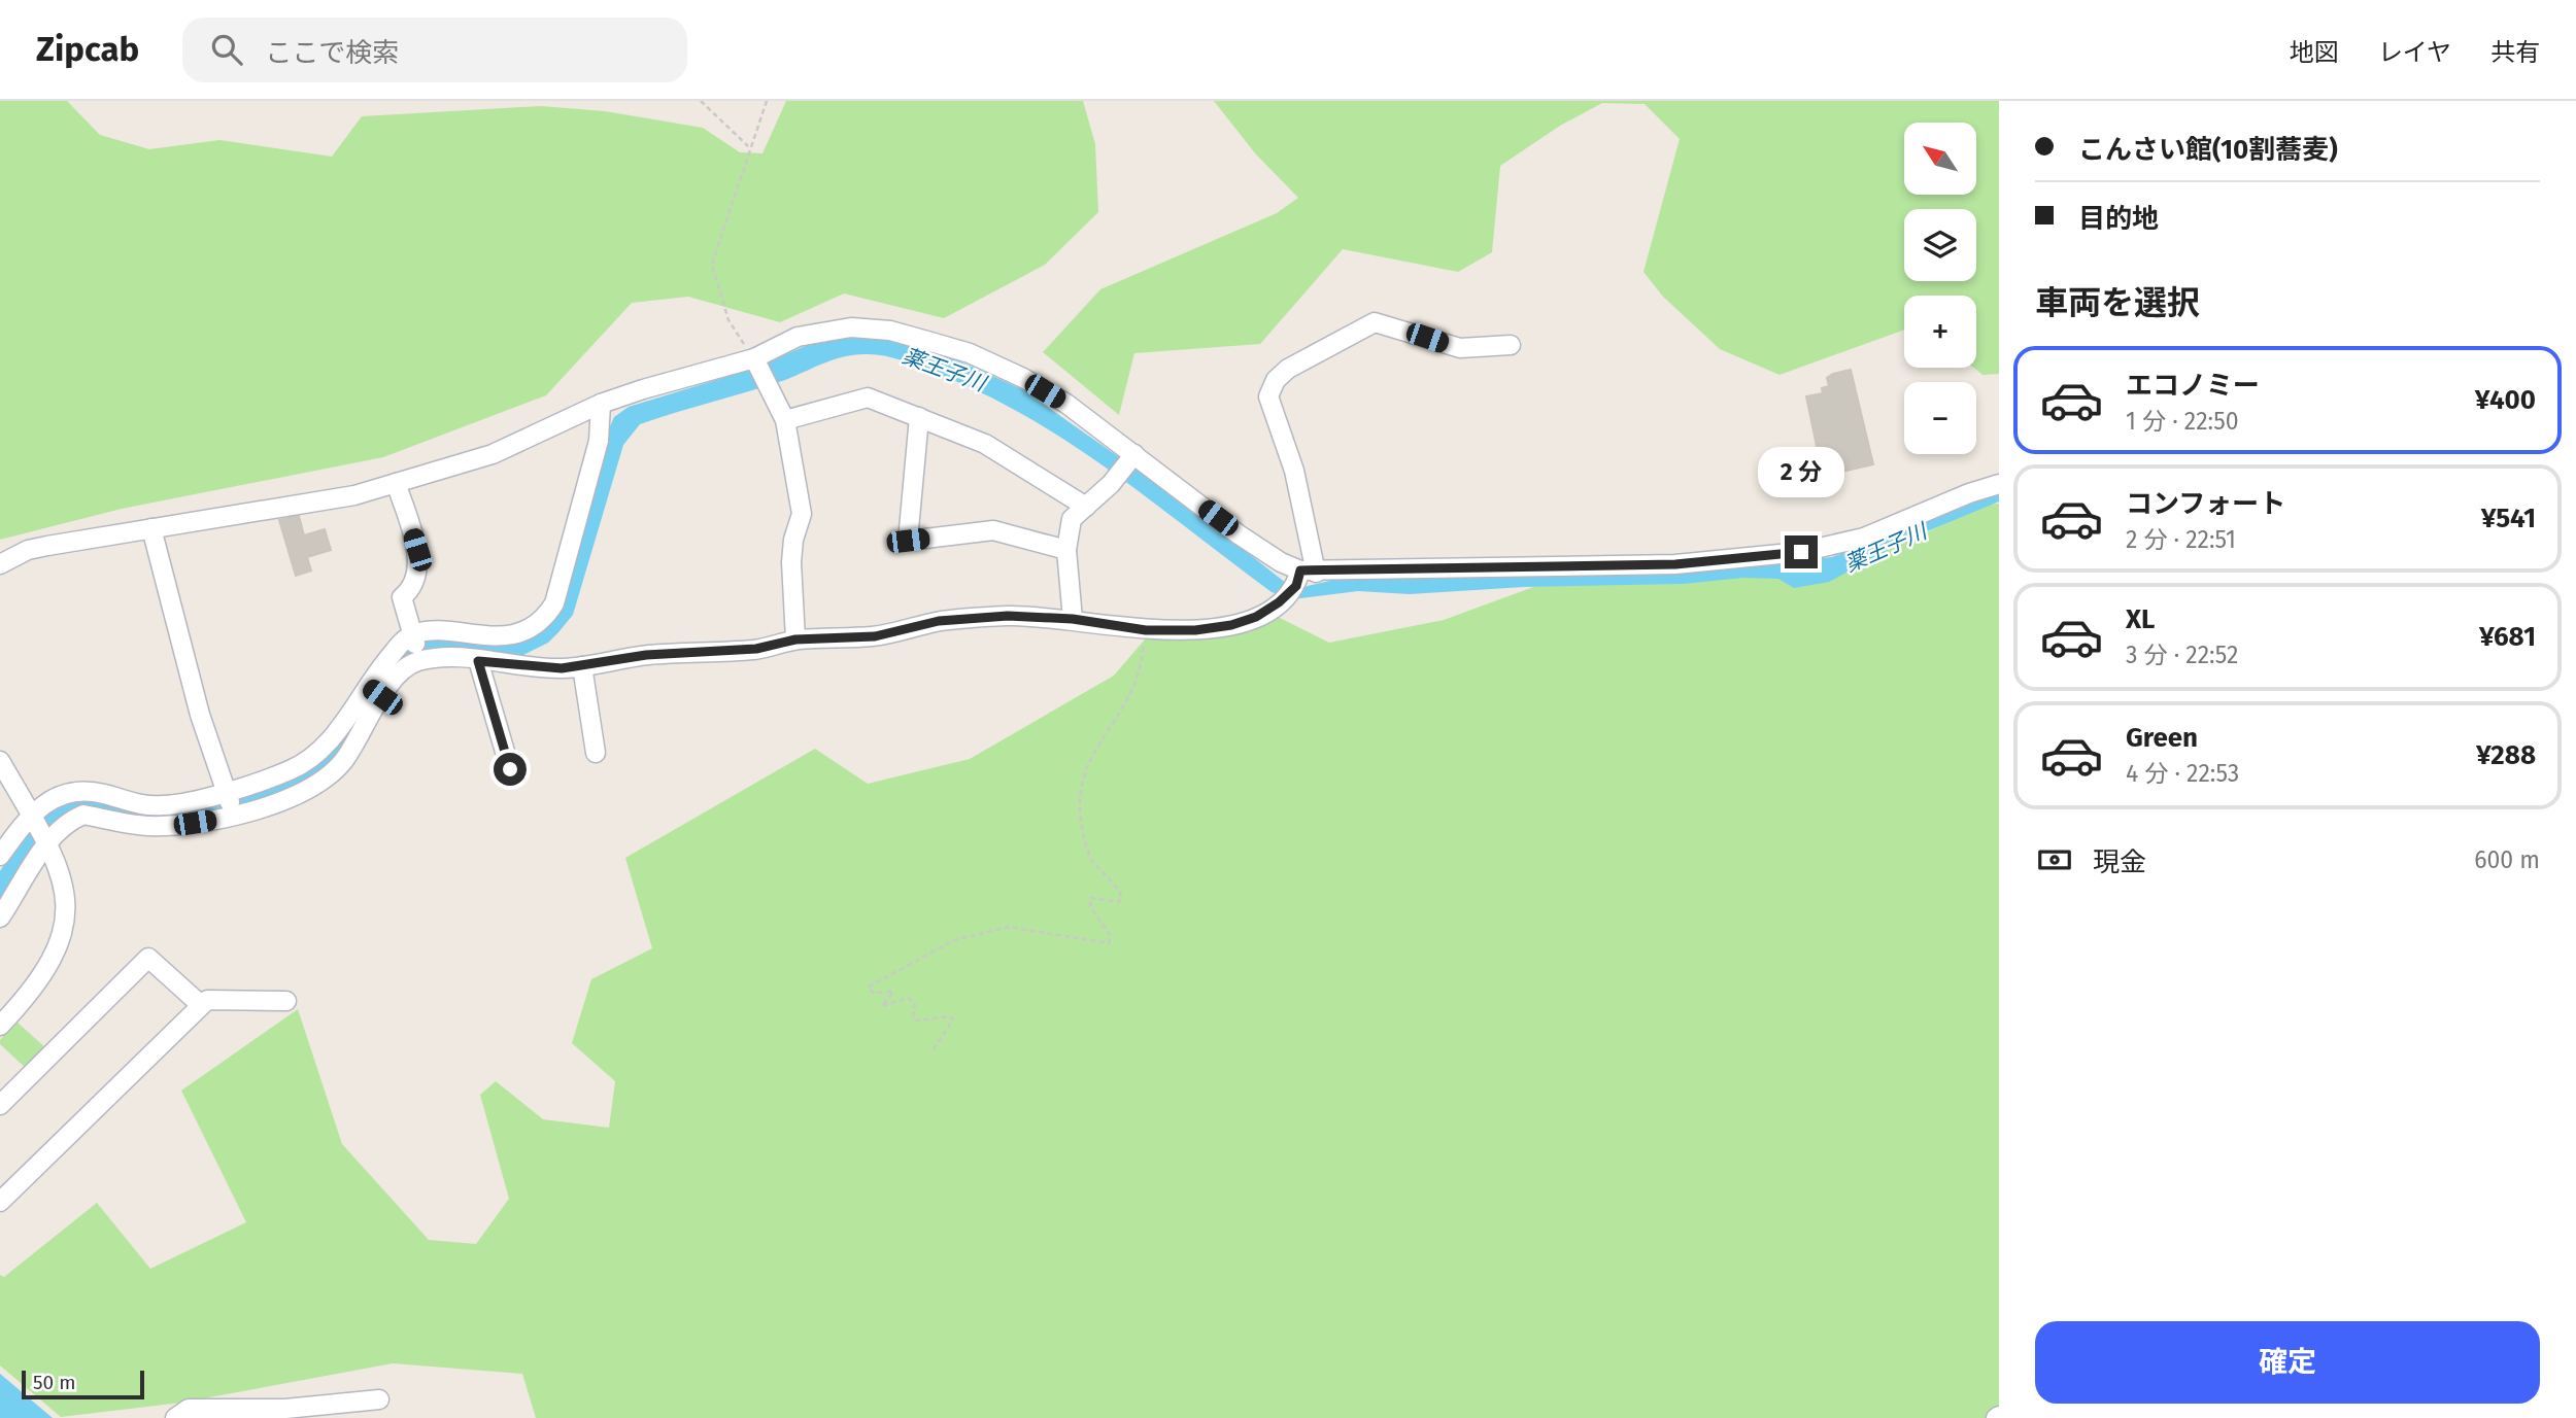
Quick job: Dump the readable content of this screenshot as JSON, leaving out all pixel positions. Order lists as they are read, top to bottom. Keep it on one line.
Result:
{"water":["薬王子川"],"scale_bar":"50 m","north":"top left","page":{"header":"Zipcab","search":"ここで検索","nav":["地図","レイヤ","共有"],"banner":["こんさい館(10割蕎麦)","目的地"],"map_buttons":["+","−"],"heading":"車両を選択","list":[{"name":"エコノミー","note":"1 分 · 22:50","value":"¥400"},{"name":"コンフォート","note":"2 分 · 22:51","value":"¥541"},{"name":"XL","note":"3 分 · 22:52","value":"¥681"},{"name":"Green","note":"4 分 · 22:53","value":"¥288"}],"bubble":"2 分","pay":["現金","600 m"],"buttons":"確定","scale":"50 m"}}
